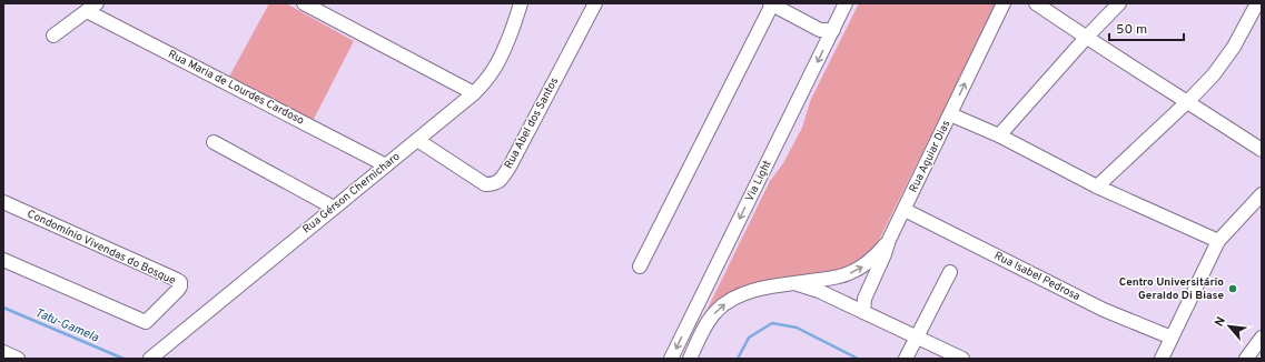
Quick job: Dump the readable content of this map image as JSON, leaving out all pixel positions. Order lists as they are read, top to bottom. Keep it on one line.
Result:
{"streets":{"street":["Rua Maria de Lourdes Cardoso","Rua Abel dos Santos","Rua Aguiar Dias","Via Light","Rua Gérson Chernicharo","Condomínio Vivendas do Bosque","Rua Isabel Pedrosa"]},"crossings":[["Rua Maria de Lourdes Cardoso","Rua Gérson Chernicharo"],["Rua Abel dos Santos","Rua Gérson Chernicharo"],["Rua Aguiar Dias","Rua Isabel Pedrosa"]],"water":["Tatu-Gamela"],"places":["Centro Universitário Geraldo Di Biase"],"scale_bar":"50 m","north":"top left"}
